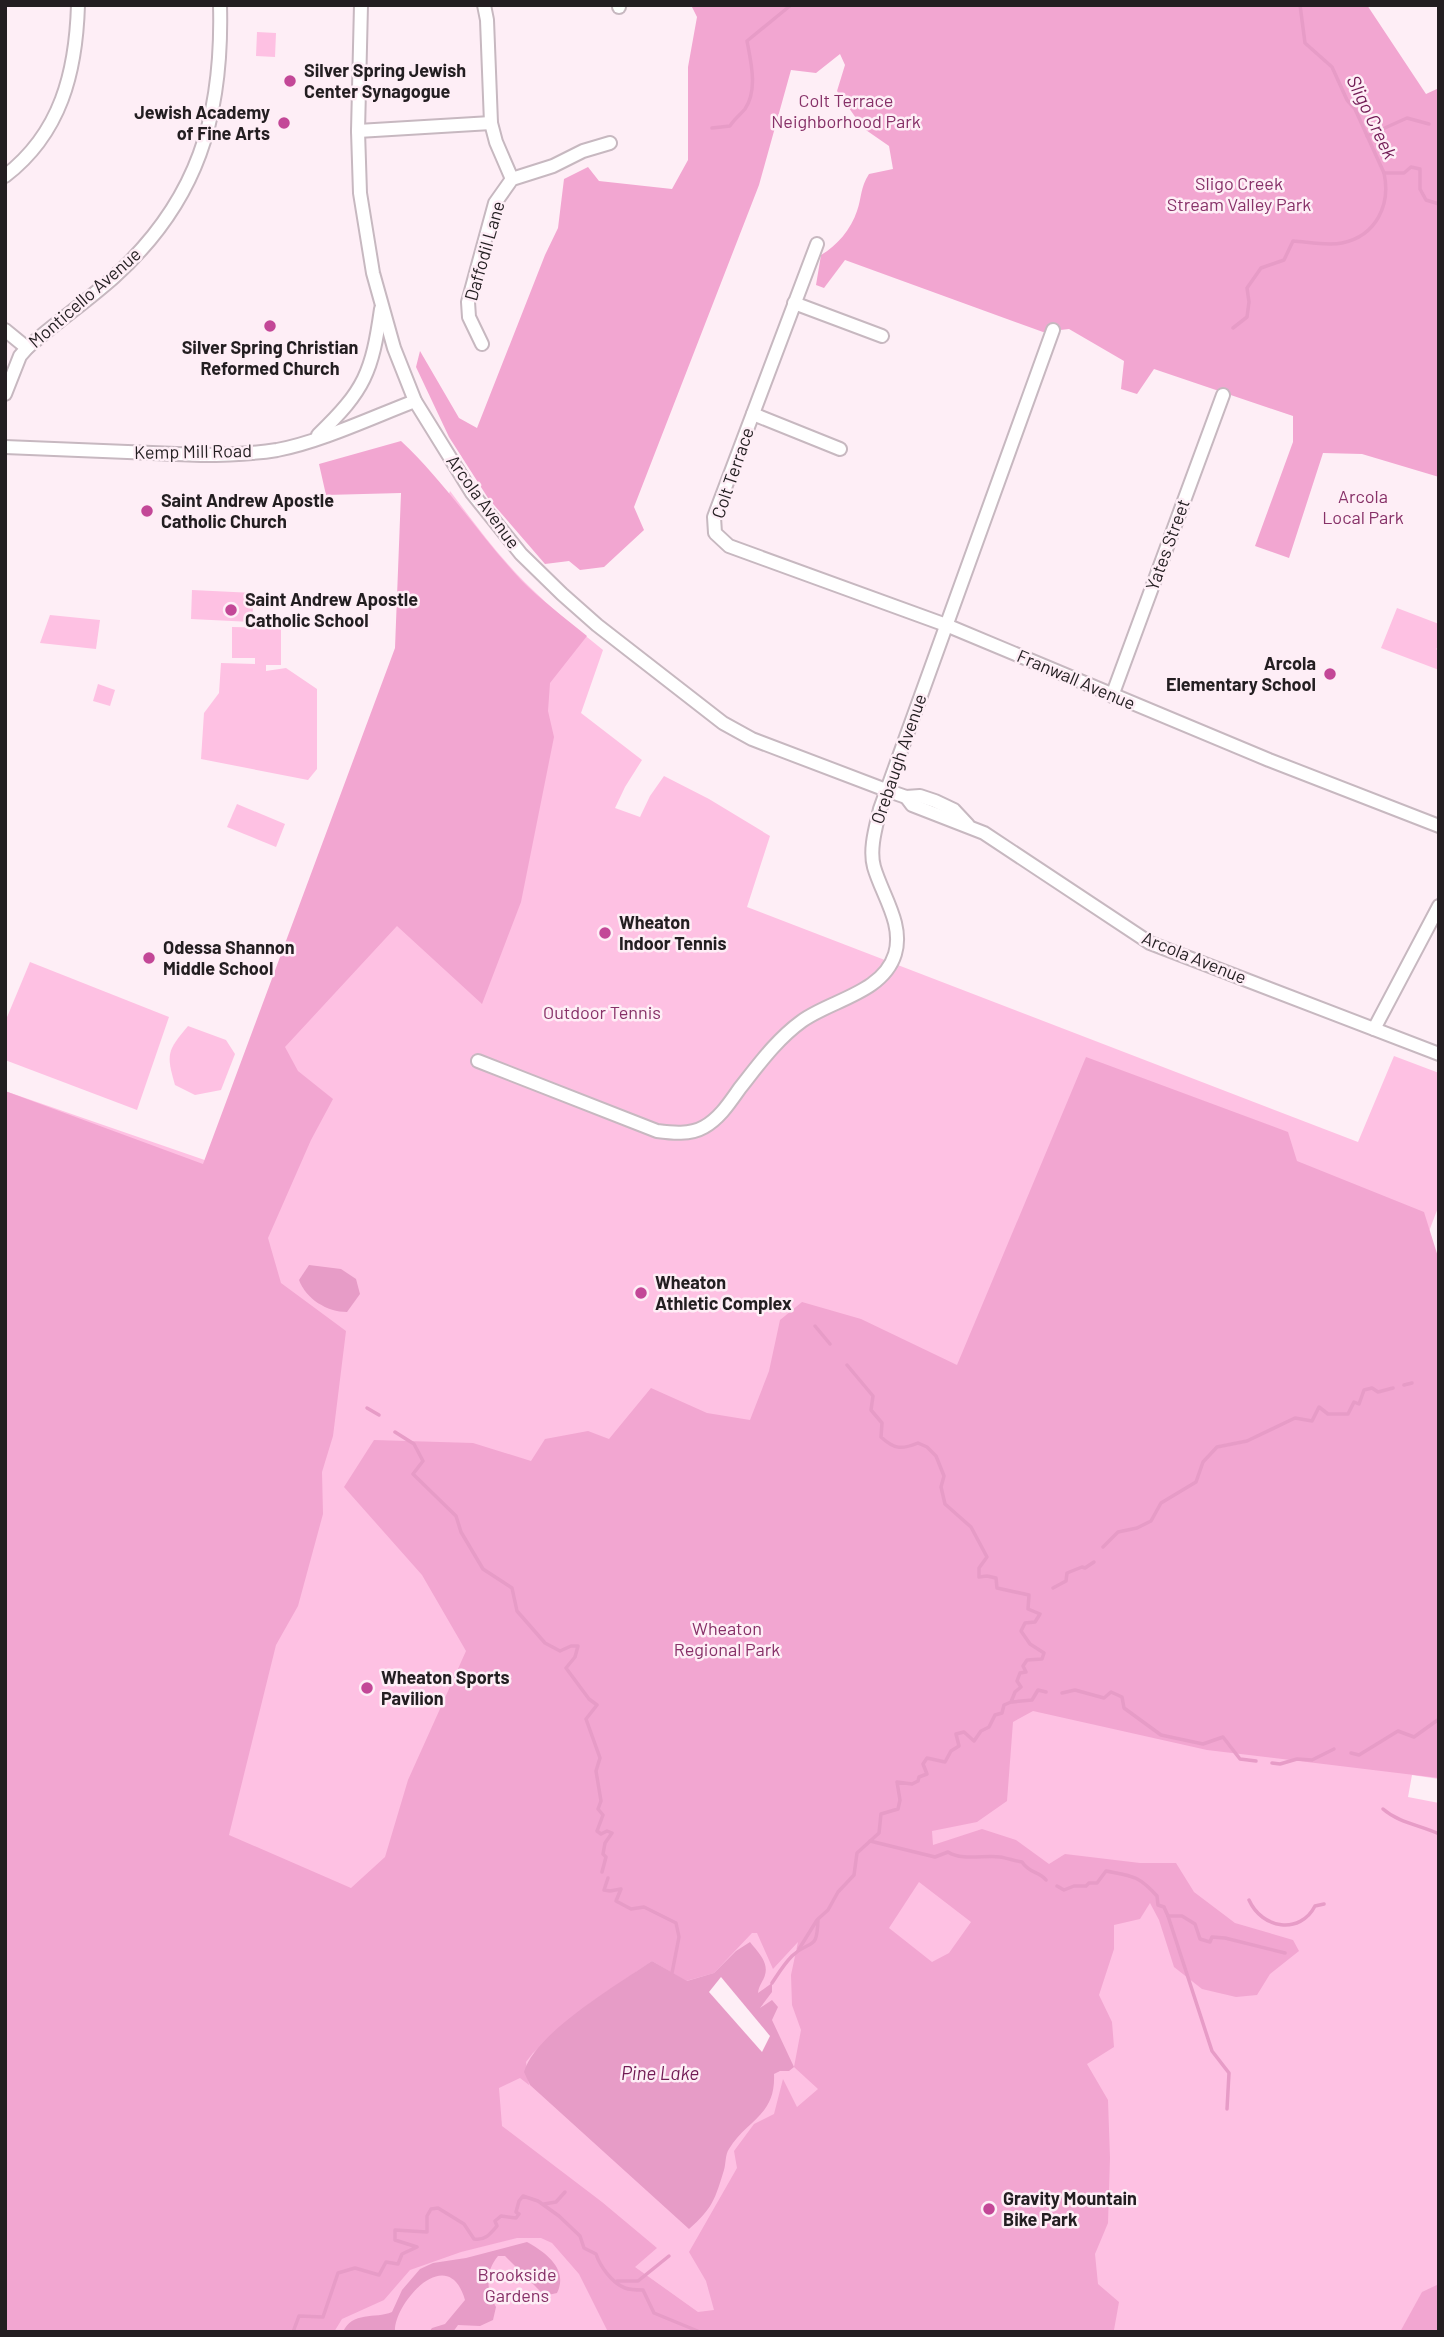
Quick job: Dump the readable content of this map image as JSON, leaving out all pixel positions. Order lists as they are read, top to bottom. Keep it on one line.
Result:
{"streets":{"street":["Daffodil Lane","Monticello Avenue","Kemp Mill Road","Colt Terrace","Arcola Avenue","Yates Street","Franwall Avenue","Orebaugh Avenue"]},"crossings":[["Kemp Mill Road","Arcola Avenue"],["Colt Terrace","Franwall Avenue"],["Arcola Avenue","Orebaugh Avenue"],["Yates Street","Franwall Avenue"],["Franwall Avenue","Orebaugh Avenue"]],"water":["Sligo Creek","Pine Lake"],"parks":["Colt Terrace Neighborhood Park","Sligo Creek Stream Valley Park","Arcola Local Park","Outdoor Tennis","Wheaton Regional Park","Brookside Gardens"],"places":["Silver Spring Jewish Center Synagogue","Jewish Academy of Fine Arts","Silver Spring Christian Reformed Church","Saint Andrew Apostle Catholic Church","Saint Andrew Apostle Catholic School","Arcola Elementary School","Wheaton Indoor Tennis","Odessa Shannon Middle School","Wheaton Athletic Complex","Wheaton Sports Pavilion","Gravity Mountain Bike Park"]}
